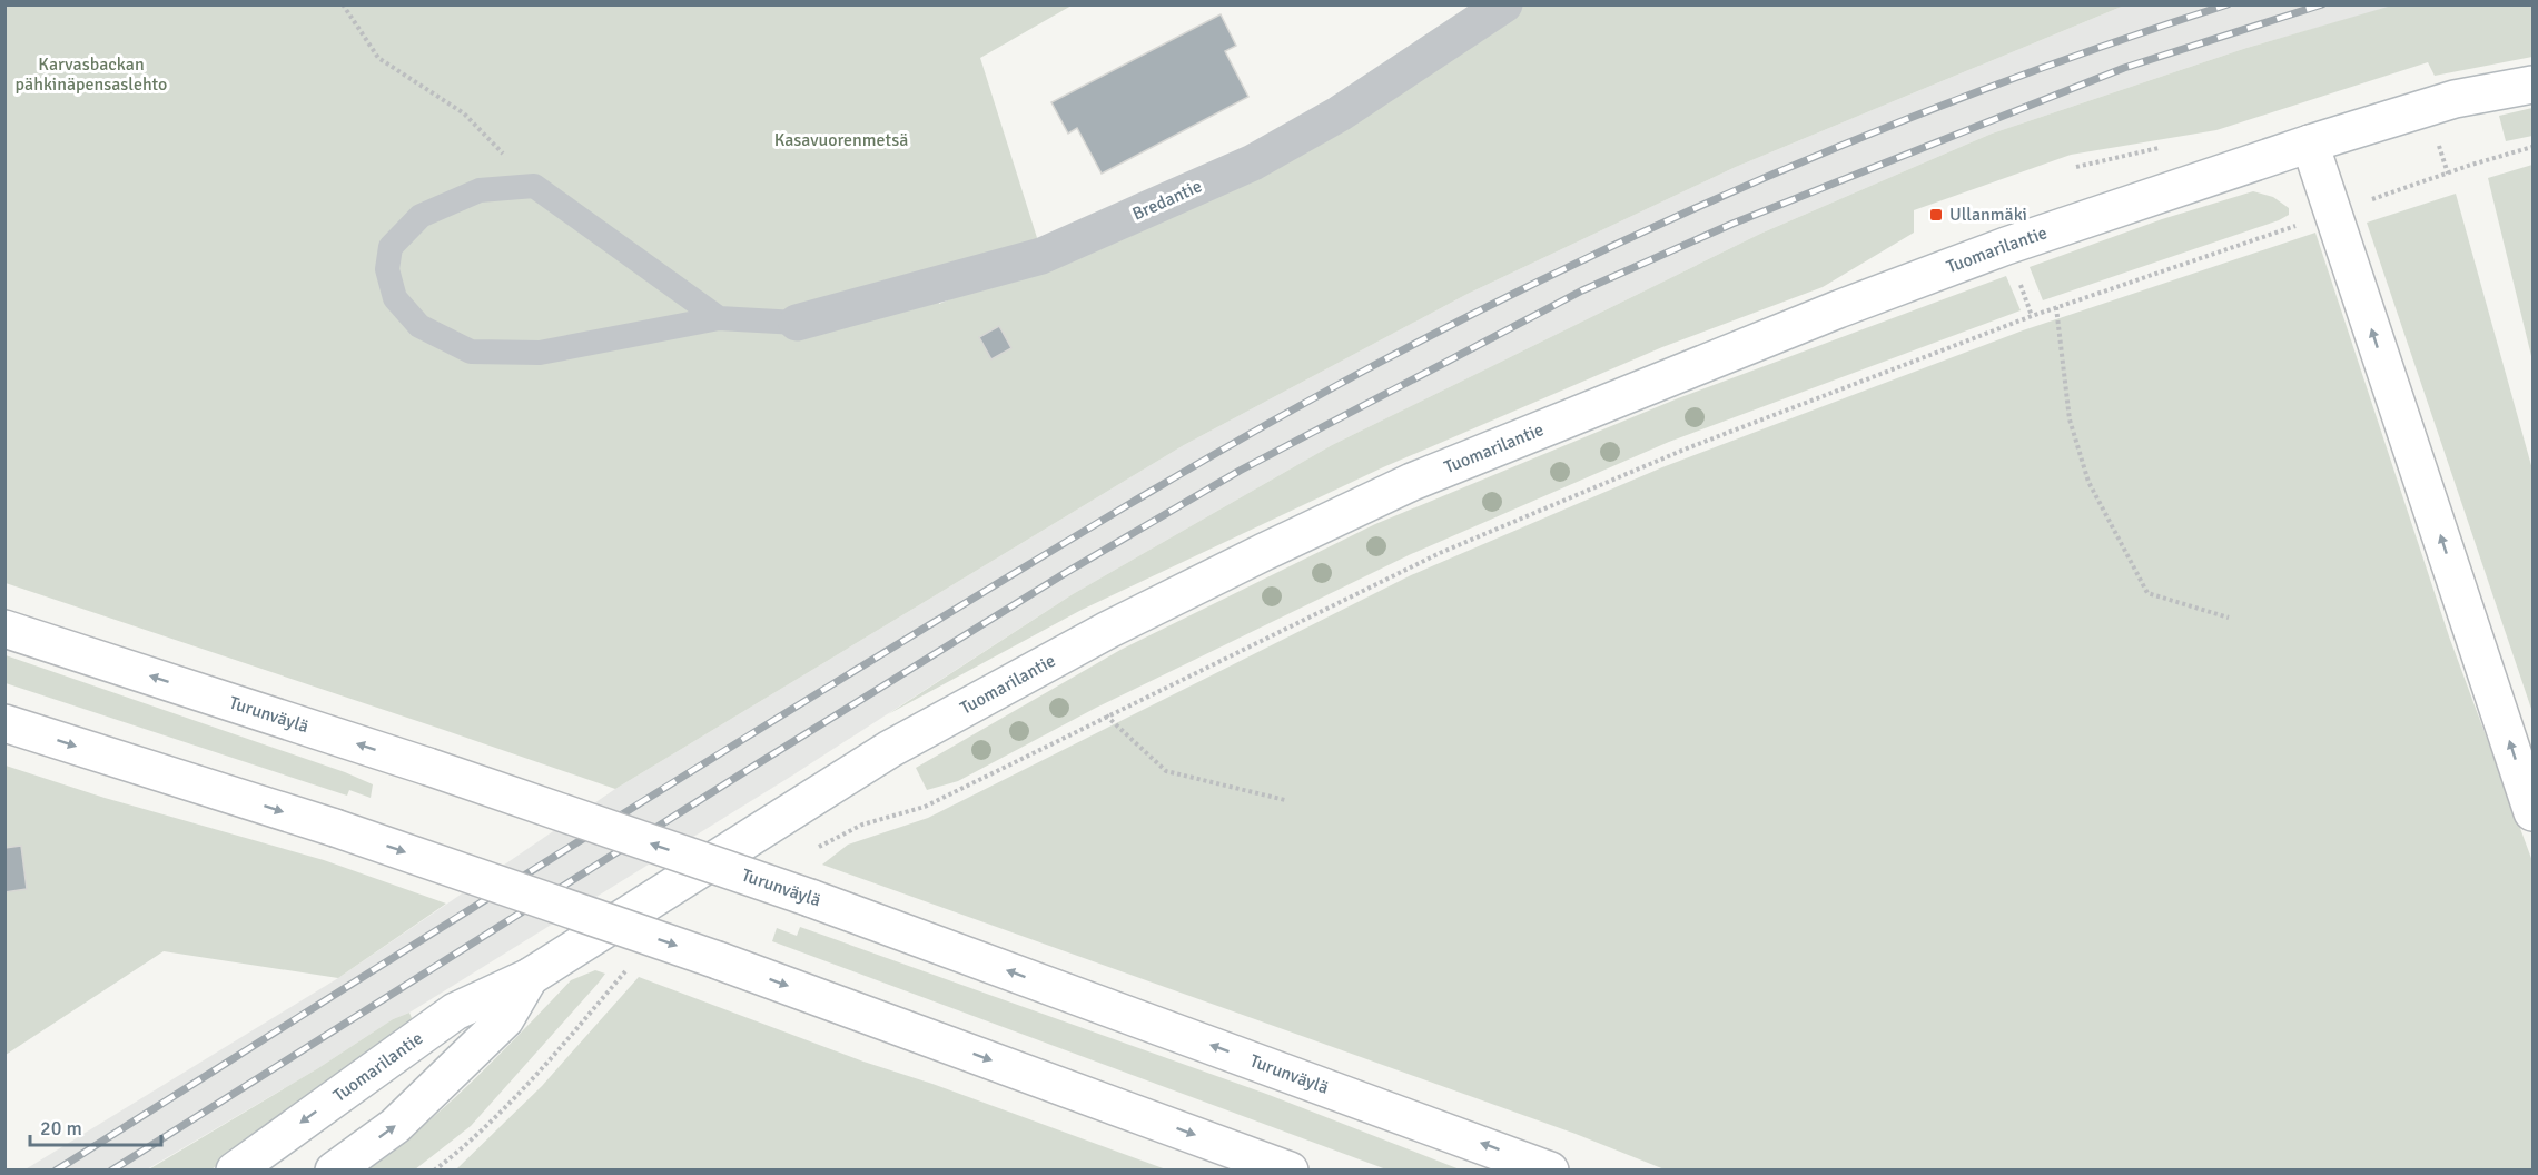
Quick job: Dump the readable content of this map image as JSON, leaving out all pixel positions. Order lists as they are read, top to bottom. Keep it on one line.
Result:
{"streets":{"main road":["Tuomarilantie","Turunväylä"],"street":["Bredantie"]},"parks":["Karvasbackan pähkinäpensaslehto","Kasavuorenmetsä"],"places":{"transit":["Ullanmäki"]},"scale_bar":"20 m"}
